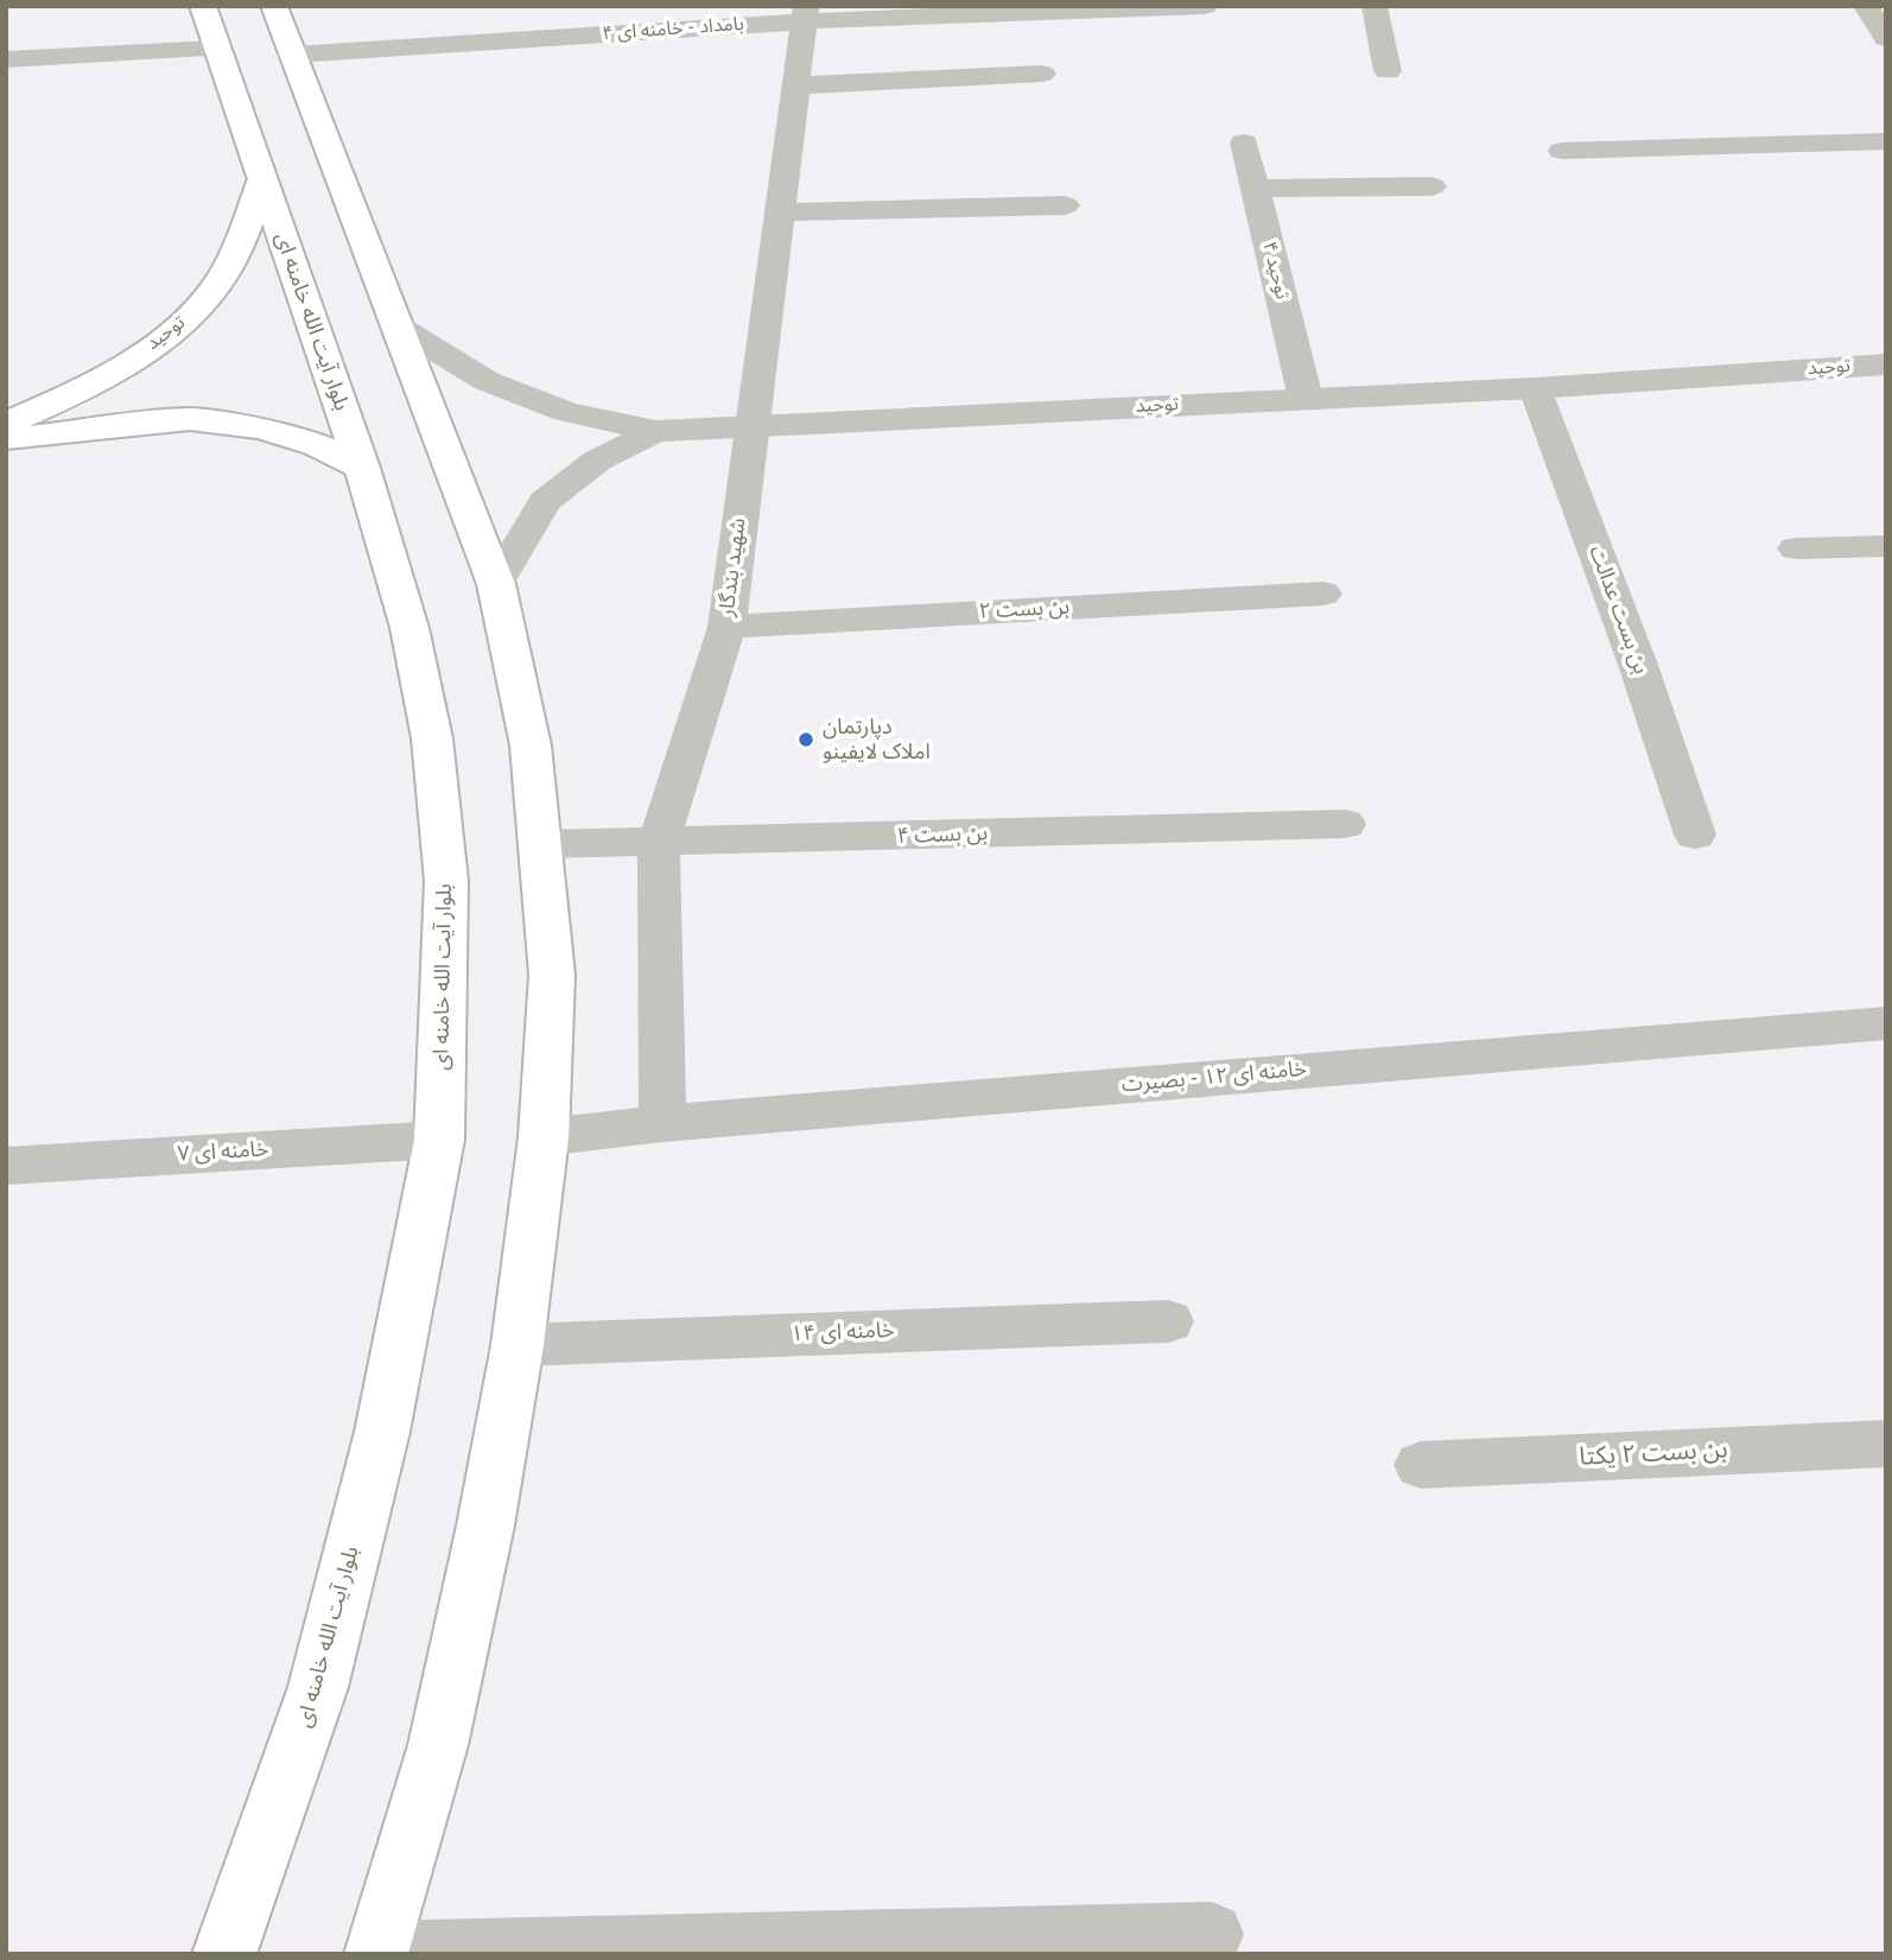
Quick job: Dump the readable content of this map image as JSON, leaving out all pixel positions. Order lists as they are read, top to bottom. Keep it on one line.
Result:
{"streets":{"main road":["بلوار آیت الله خامنه ای","توحید"],"street":["بامداد - خامنه ای ۴","توحید ۴","شهید بندگار","بن بست ۲","بن بست عدالت","بن بست ۴","خامنه ای ۱۲ - بصیرت","خامنه ای ۷","خامنه ای ۱۴","بن بست ۲ یکتا"]},"crossings":[["بامداد - خامنه ای ۴","شهید بندگار"],["توحید ۴","توحید"],["بلوار آیت الله خامنه ای","توحید"],["بلوار آیت الله خامنه ای","خامنه ای ۷"],["توحید","شهید بندگار"],["توحید","بن بست عدالت"],["شهید بندگار","بن بست ۲"],["شهید بندگار","بن بست ۴"],["شهید بندگار","خامنه ای ۱۲ - بصیرت"]],"places":["دپارتمان املاک لایفینو"]}
